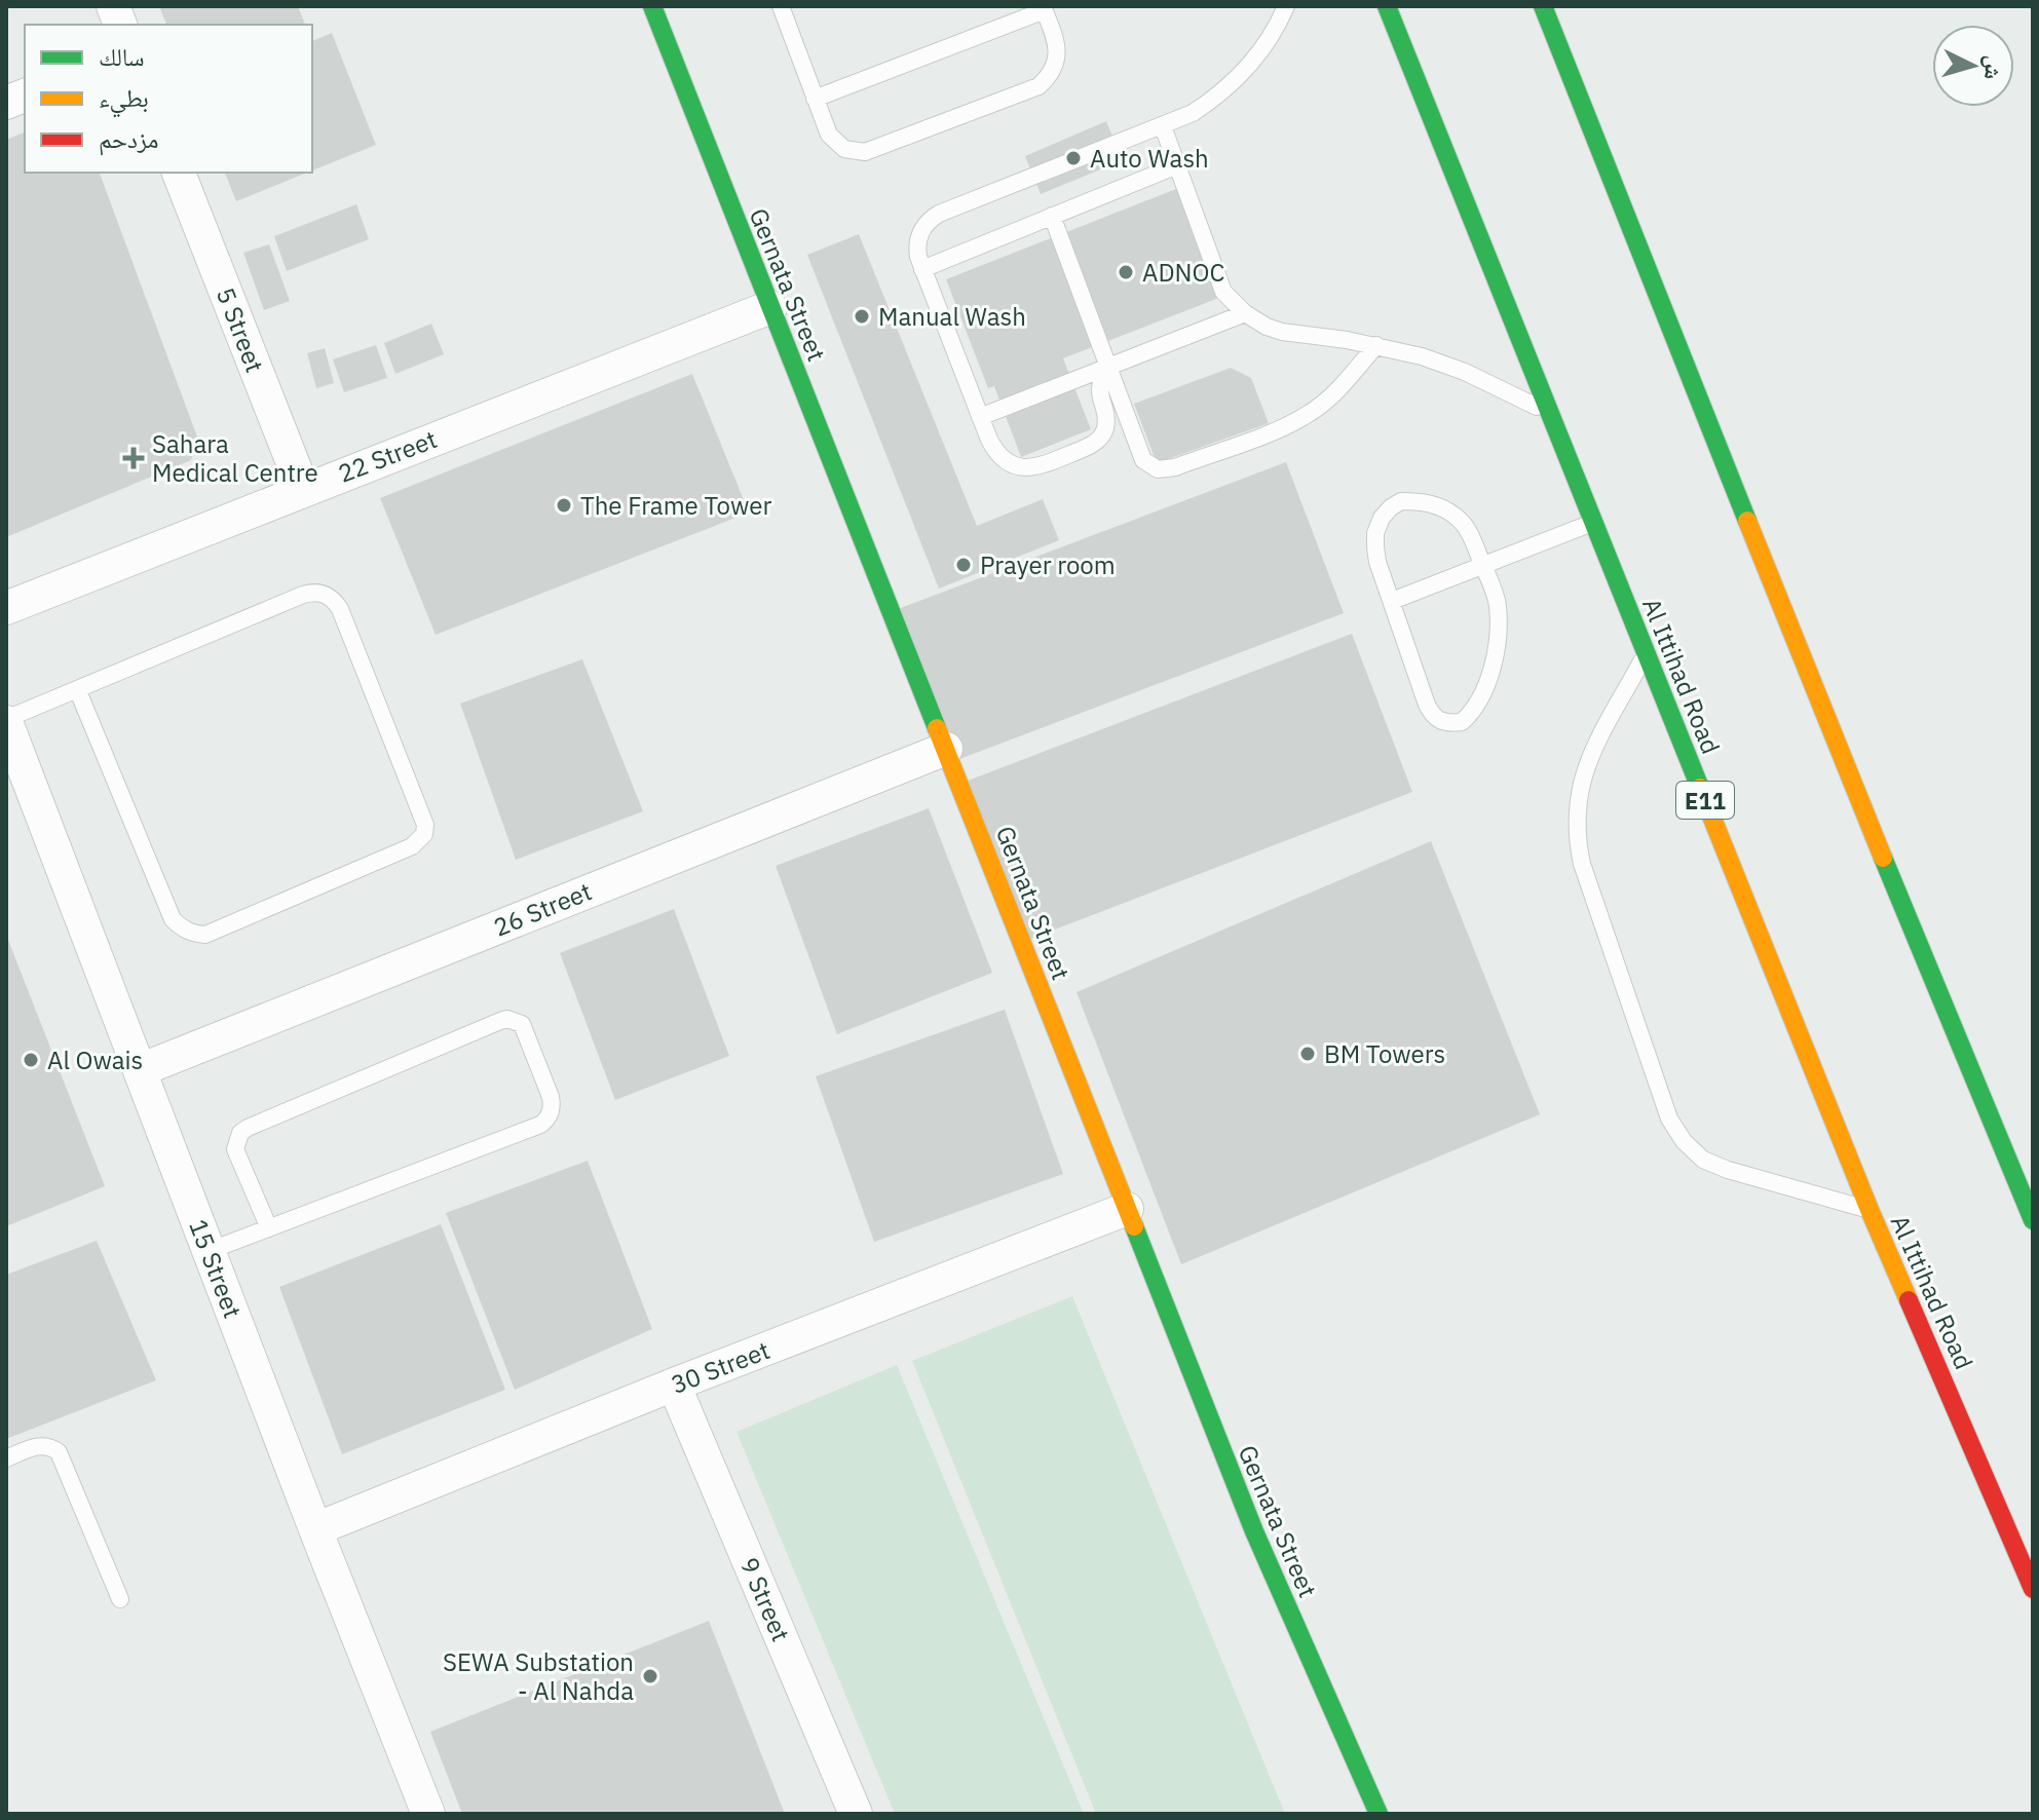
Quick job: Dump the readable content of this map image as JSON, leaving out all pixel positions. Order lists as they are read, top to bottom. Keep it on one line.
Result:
{"streets":{"main road":["Gernata Street","Al Ittihad Road","E11"],"street":["5 Street","22 Street","26 Street","15 Street","30 Street","9 Street"]},"crossings":[["Gernata Street","22 Street"],["Gernata Street","26 Street"],["Gernata Street","30 Street"],["5 Street","22 Street"],["26 Street","15 Street"],["15 Street","30 Street"],["30 Street","9 Street"]],"places":{"other":["Auto Wash","ADNOC","Manual Wash","The Frame Tower","Prayer room","BM Towers","Al Owais","SEWA Substation - Al Nahda"],"health":["Sahara Medical Centre"]},"legend":["سالك","بطيء","مزدحم"],"north":"right"}
